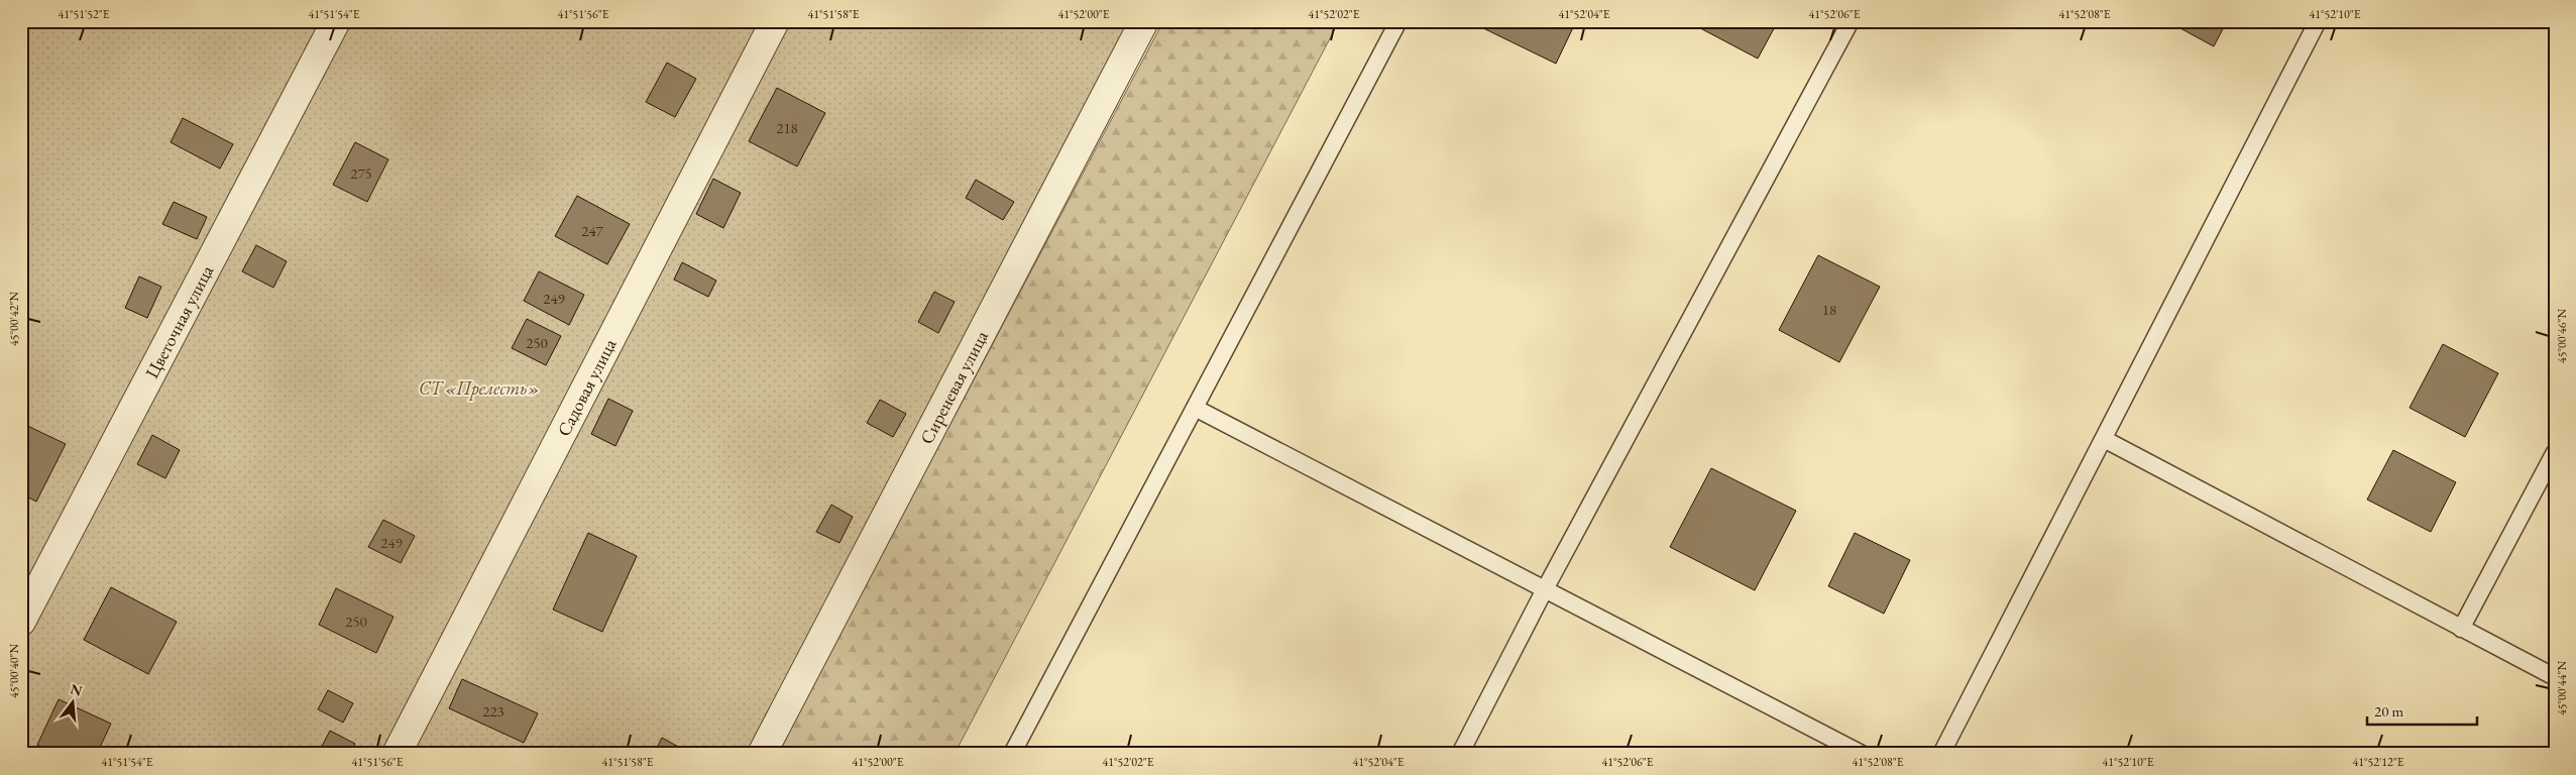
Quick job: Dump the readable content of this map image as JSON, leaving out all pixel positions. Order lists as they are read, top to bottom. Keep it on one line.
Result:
{"streets":{"street":["Цветочная улица","Садовая улица","Сиреневая улица"]},"parks":["СТ «Прелесть»"],"house_numbers":["218","275","247","249","18","250","249","250","223"],"scale_bar":"20 m","north":"top","coordinates":["41°51'52\"E","41°51'54\"E","41°51'56\"E","41°51'58\"E","41°52'00\"E","41°52'02\"E","41°52'04\"E","41°52'06\"E","41°52'08\"E","41°52'10\"E","45°00'42\"N","45°00'46\"N","45°00'40\"N","45°00'44\"N","41°52'12\"E"]}
